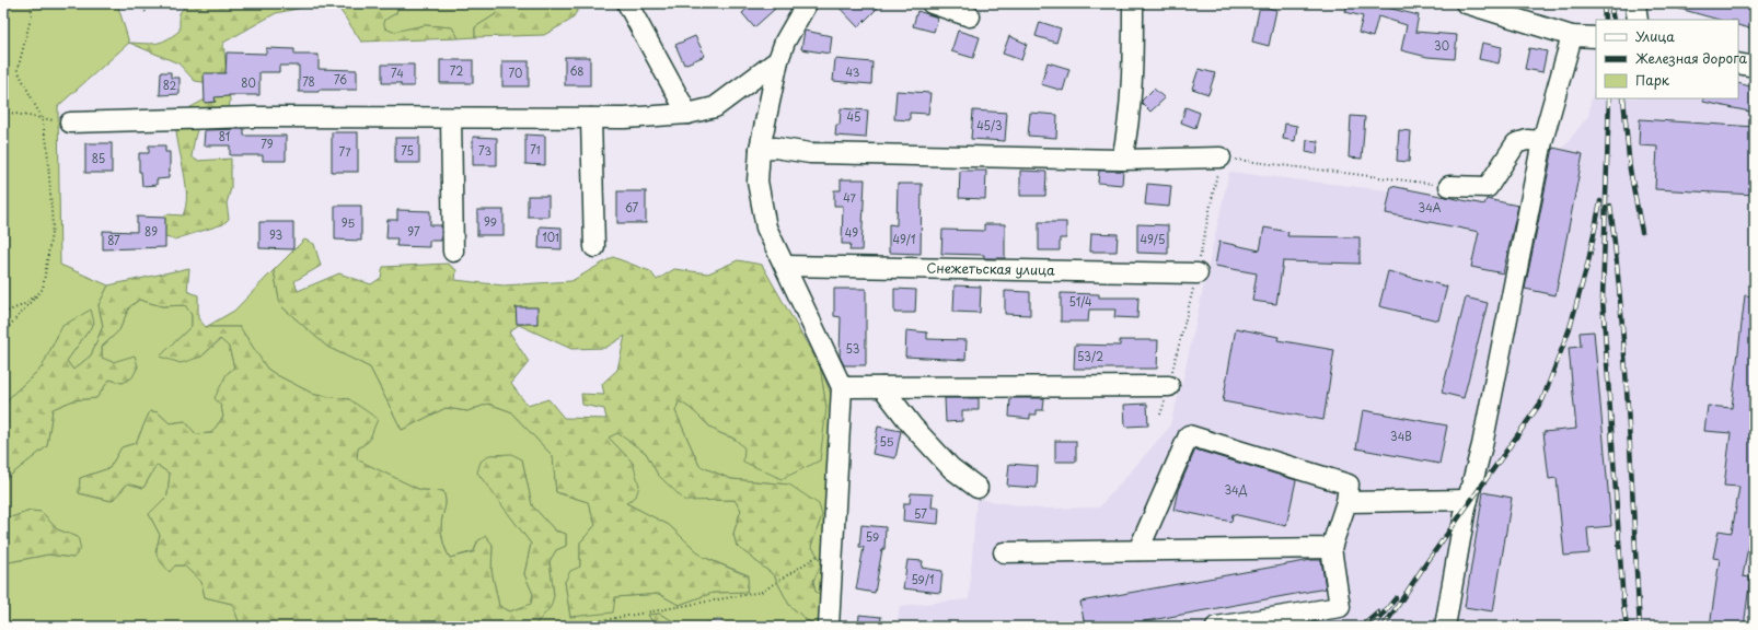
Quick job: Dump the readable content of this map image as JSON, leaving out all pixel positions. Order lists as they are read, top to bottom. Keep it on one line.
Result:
{"streets":{"street":["Снежетьская улица"]},"house_numbers":["30","72","68","43","74","70","76","78","80","82","45","45/3","81","79","71","75","73","77","85","47","67","34А","99","95","89","97","49","93","101","49/1","49/5","87","51/4","53","53/2","34В","55","34Д","57","59","59/1"],"legend":["Улица","Железная дорога","Парк"]}
